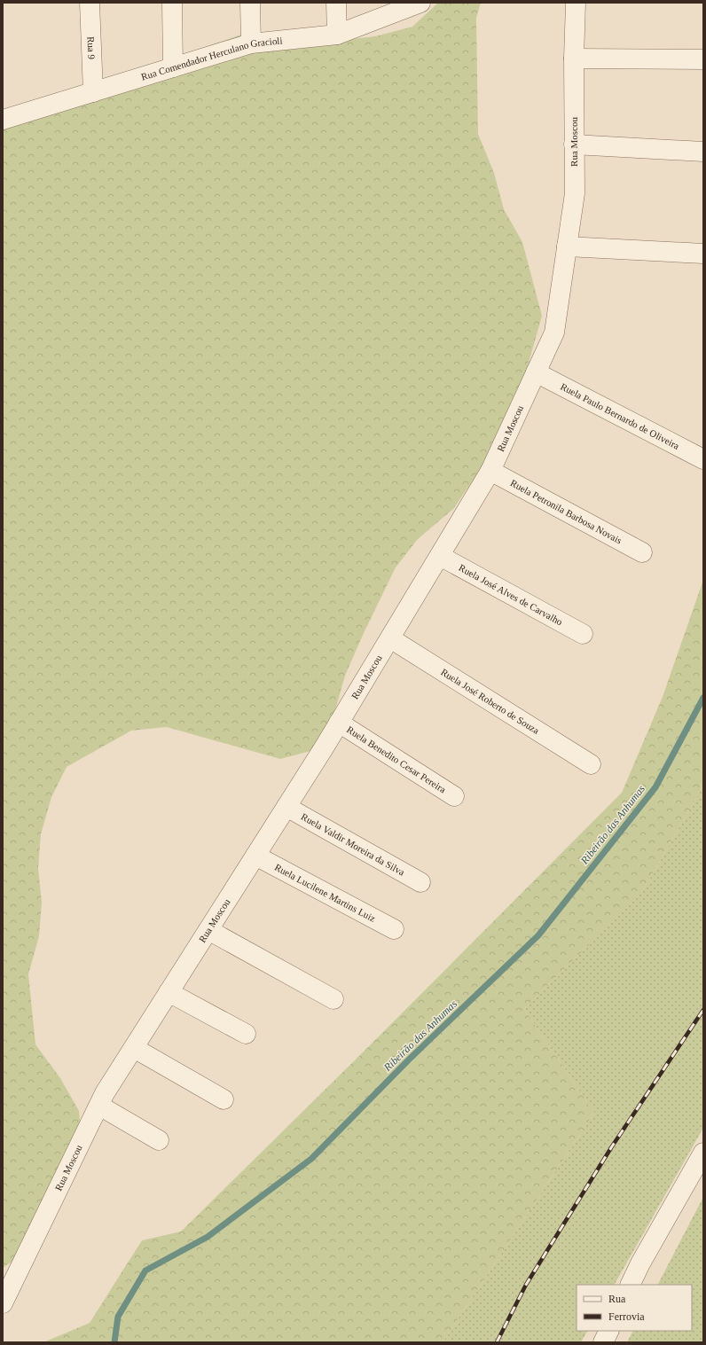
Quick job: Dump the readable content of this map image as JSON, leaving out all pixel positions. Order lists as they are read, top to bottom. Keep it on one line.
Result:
{"streets":{"street":["Rua 9","Rua Comendador Herculano Gracioli","Rua Moscou","Ruela Paulo Bernardo de Oliveira","Ruela Petronila Barbosa Novais","Ruela José Alves de Carvalho","Ruela José Roberto de Souza","Ruela Benedito Cesar Pereira","Ruela Valdir Moreira da Silva","Ruela Lucilene Martins Luiz"]},"crossings":[["Rua 9","Rua Comendador Herculano Gracioli"],["Rua Moscou","Ruela Paulo Bernardo de Oliveira"],["Rua Moscou","Ruela Petronila Barbosa Novais"],["Rua Moscou","Ruela José Alves de Carvalho"],["Rua Moscou","Ruela José Roberto de Souza"],["Rua Moscou","Ruela Benedito Cesar Pereira"],["Rua Moscou","Ruela Valdir Moreira da Silva"],["Rua Moscou","Ruela Lucilene Martins Luiz"]],"water":["Ribeirão das Anhumas"],"legend":["Rua","Ferrovia"]}
